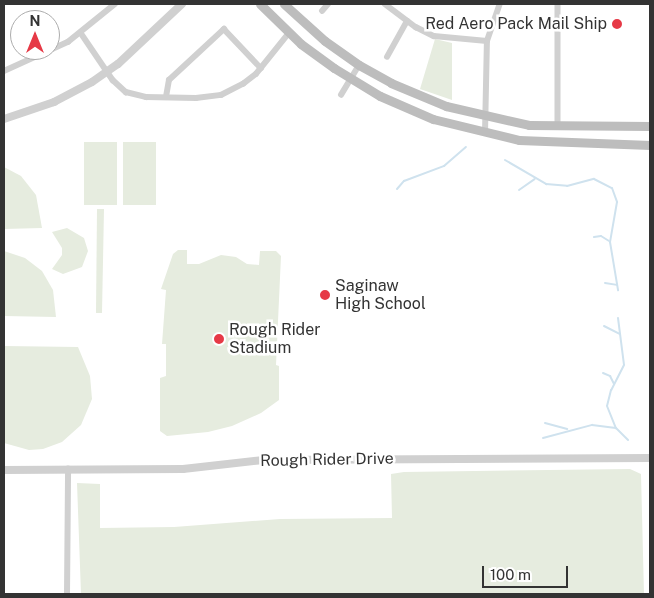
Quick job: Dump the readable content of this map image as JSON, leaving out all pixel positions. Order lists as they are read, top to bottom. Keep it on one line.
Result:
{"streets":{"street":["Rough Rider Drive"]},"places":["Red Aero Pack Mail Ship","Saginaw High School","Rough Rider Stadium"],"scale_bar":"100 m","north":"top"}
